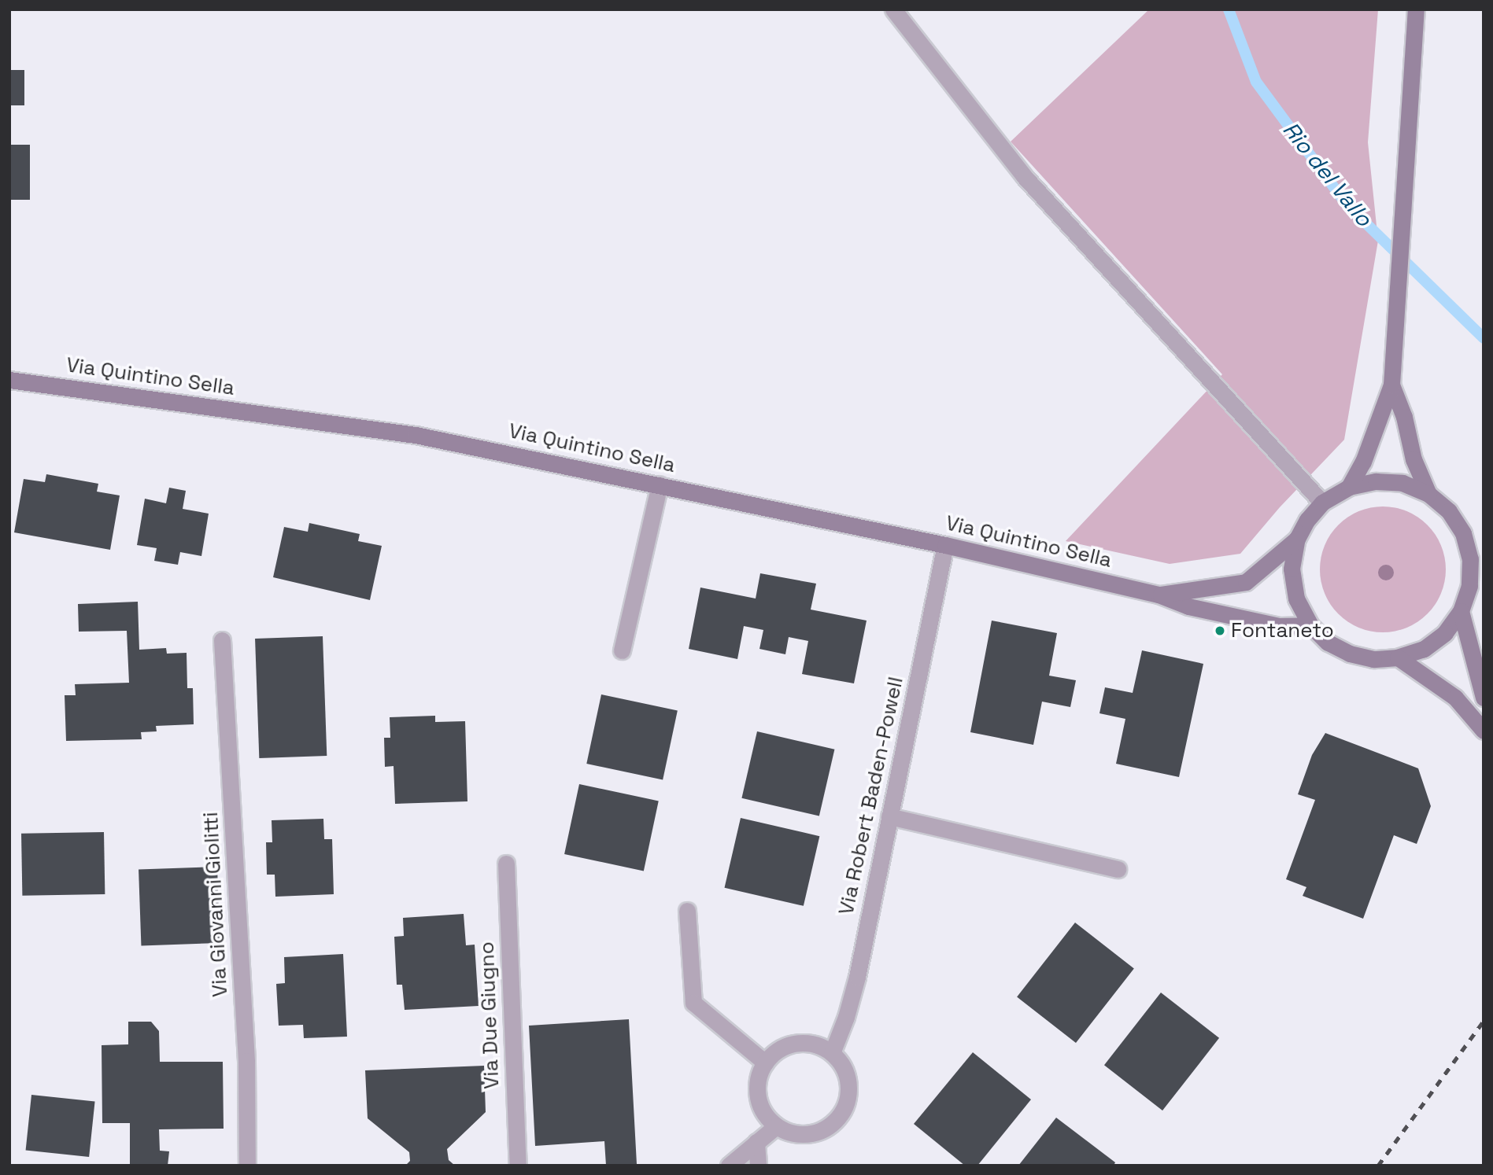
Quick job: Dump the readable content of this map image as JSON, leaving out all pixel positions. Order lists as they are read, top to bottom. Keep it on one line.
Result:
{"streets":{"street":["Via Quintino Sella","Via Robert Baden-Powell","Via Giovanni Giolitti","Via Due Giugno"]},"crossings":[["Via Quintino Sella","Via Robert Baden-Powell"]],"water":["Rio del Vallo"],"places":["Fontaneto"]}
